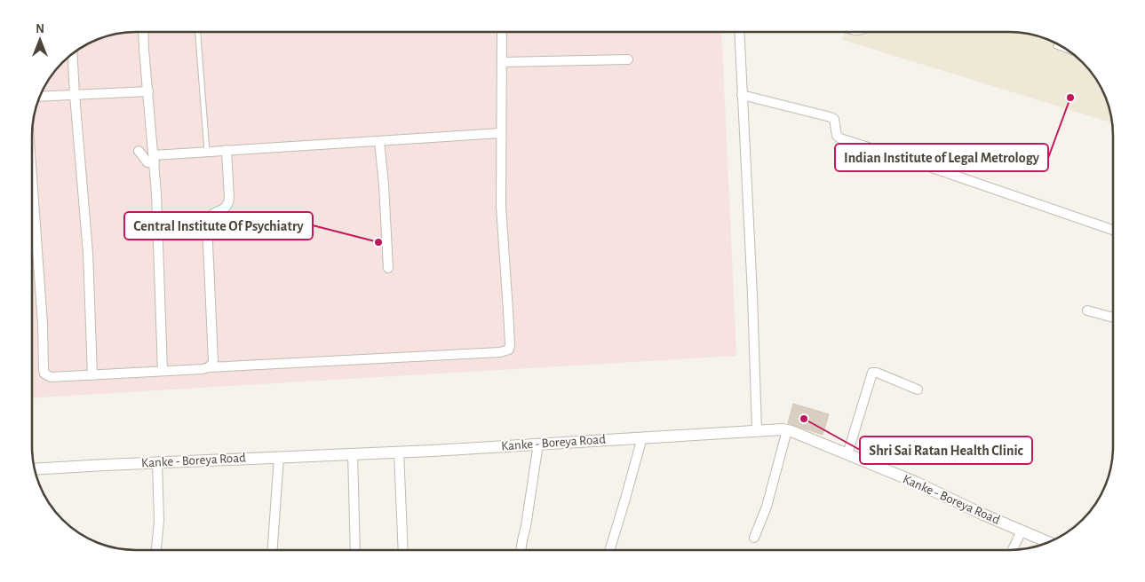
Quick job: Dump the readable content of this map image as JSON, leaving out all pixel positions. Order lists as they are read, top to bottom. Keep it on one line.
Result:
{"streets":{"street":["Kanke - Boreya Road"]},"places":["Indian Institute of Legal Metrology","Central Institute Of Psychiatry","Shri Sai Ratan Health Clinic"],"north":"top"}
